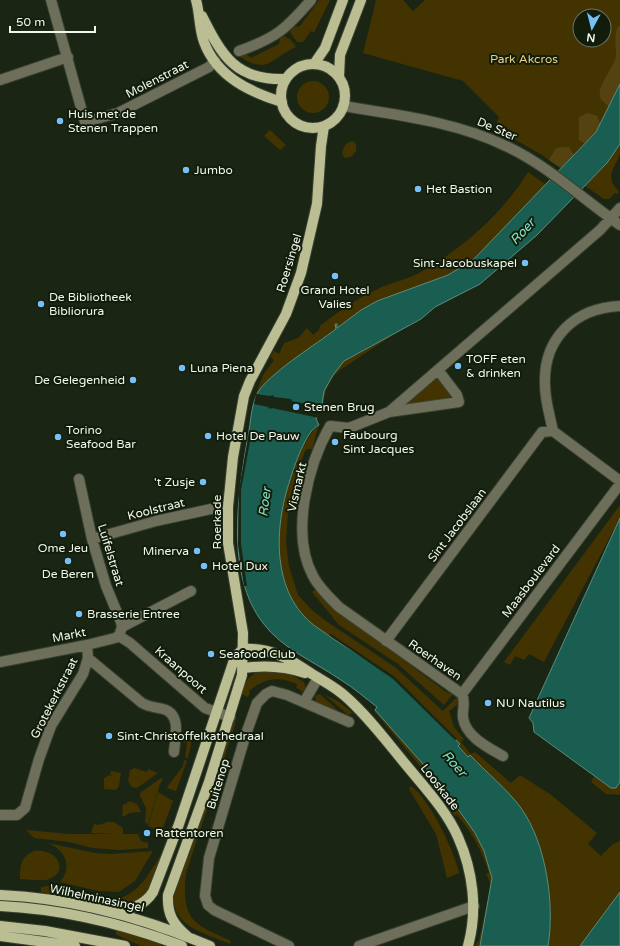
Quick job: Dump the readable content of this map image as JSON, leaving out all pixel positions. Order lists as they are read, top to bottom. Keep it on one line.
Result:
{"streets":{"main road":["Roersingel","Roerkade","Looskade","Wilhelminasingel"],"street":["Molenstraat","De Ster","Vismarkt","Koolstraat","Sint Jacobslaan","Luifelstraat","Maasboulevard","Markt","Roerhaven","Kraanpoort","Grotekerkstraat","Buitenop"]},"crossings":[["De Ster","Roersingel"],["Roersingel","Roerkade"],["Vismarkt","Sint Jacobslaan"],["Vismarkt","Roerhaven"],["Koolstraat","Roerkade"],["Koolstraat","Luifelstraat"],["Roerkade","Kraanpoort"],["Roerkade","Looskade"],["Roerkade","Wilhelminasingel"],["Sint Jacobslaan","Roerhaven"],["Luifelstraat","Markt"],["Luifelstraat","Kraanpoort"],["Maasboulevard","Roerhaven"],["Markt","Kraanpoort"],["Markt","Grotekerkstraat"]],"water":["Roer"],"parks":["Park Akcros"],"places":["Huis met de Stenen Trappen","Jumbo","Het Bastion","Sint-Jacobuskapel","Grand Hotel Valies","De Bibliotheek Bibliorura","TOFF eten & drinken","Luna Piena","De Gelegenheid","Stenen Brug","Hotel De Pauw","Torino Seafood Bar","Faubourg Sint Jacques","'t Zusje","Ome Jeu","Minerva","De Beren","Hotel Dux","Brasserie Entree","Seafood Club","NU Nautilus","Sint-Christoffelkathedraal","Rattentoren"],"scale_bar":"50 m","north":"bottom"}
